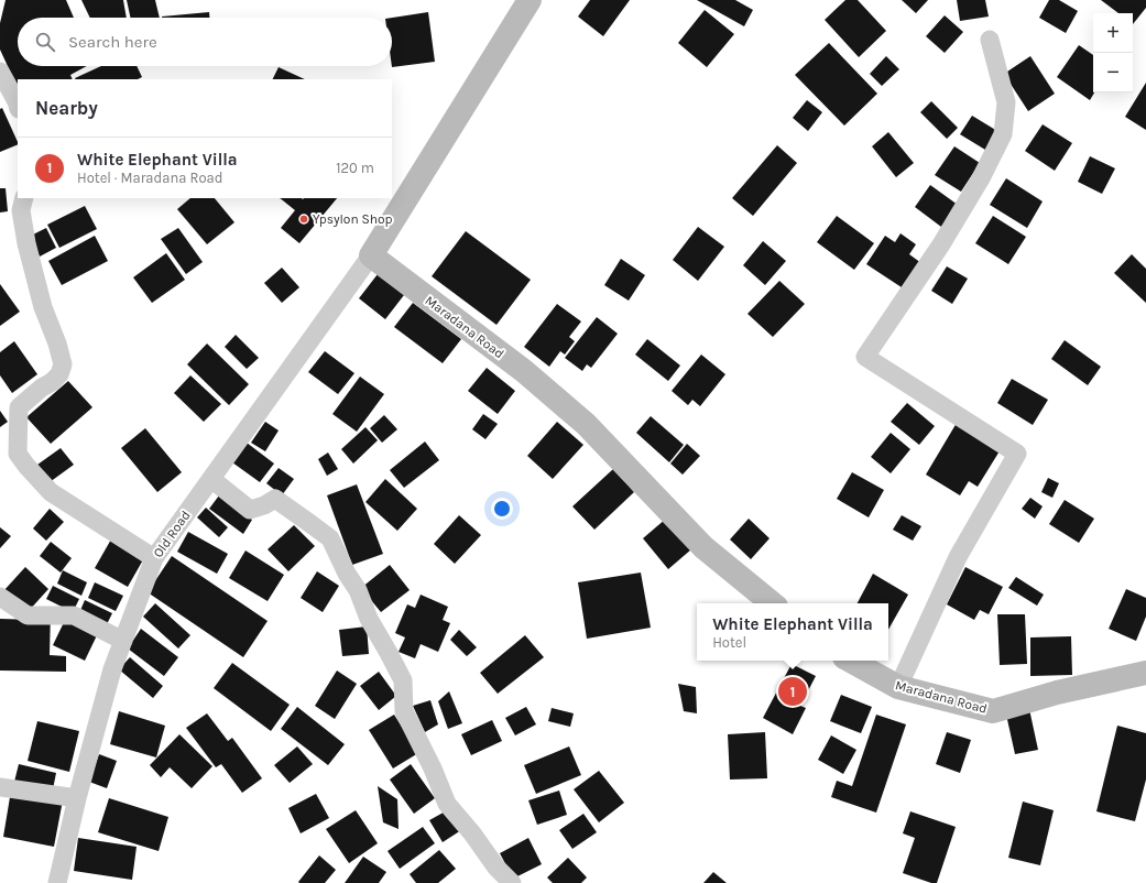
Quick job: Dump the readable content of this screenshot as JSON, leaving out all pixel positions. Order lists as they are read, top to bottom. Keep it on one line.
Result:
{"streets":{"street":["Maradana Road","Old Road"]},"crossings":[["Maradana Road","Old Road"]],"places":["Ypsylon Shop"],"page":{"map_buttons":["+","−"],"search":"Search here","heading":"Nearby","list":[{"mark":"1","name":"White Elephant Villa","note":"Hotel · Maradana Road","value":"120 m"}],"popup":["White Elephant Villa","Hotel"],"pins":"1"}}
